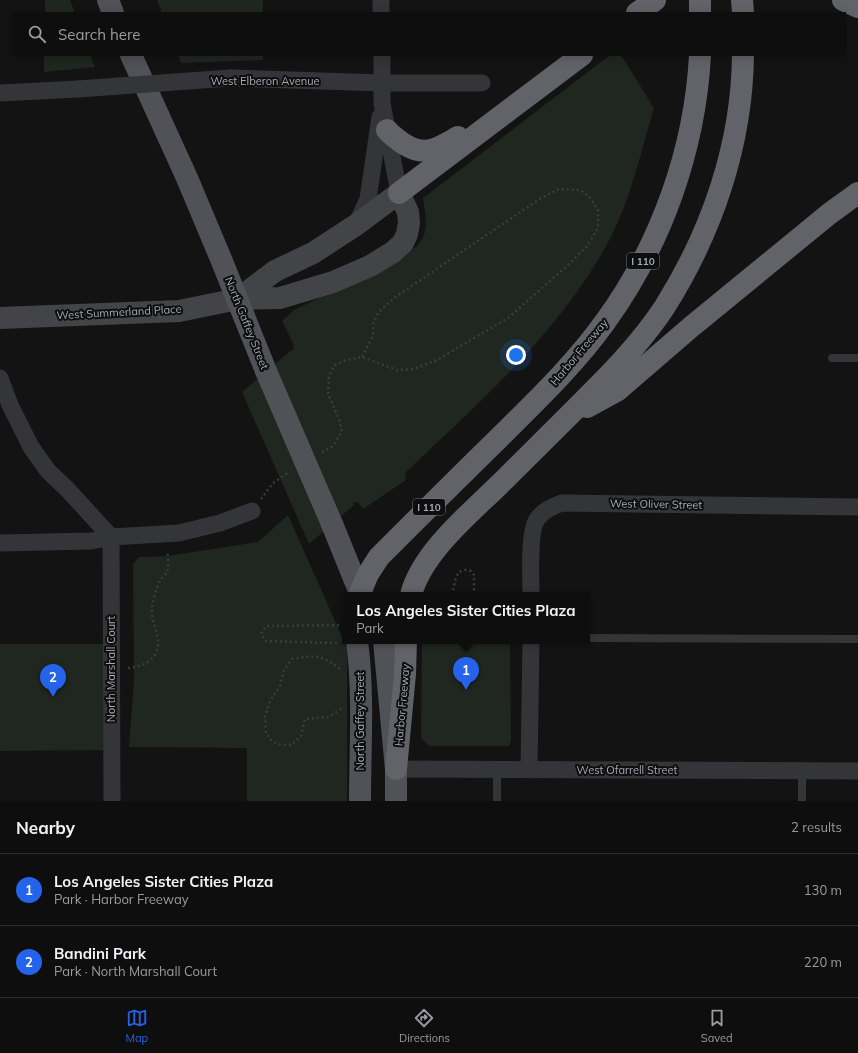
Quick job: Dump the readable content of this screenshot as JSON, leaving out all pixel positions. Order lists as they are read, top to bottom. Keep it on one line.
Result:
{"streets":{"highway":["I 110","Harbor Freeway"],"main road":["West Summerland Place","North Gaffey Street"],"street":["West Elberon Avenue","West Oliver Street","North Marshall Court","West Ofarrell Street"]},"crossings":[["West Summerland Place","North Gaffey Street"],["Harbor Freeway","West Ofarrell Street"]],"page":{"search":"Search here","popup":["Los Angeles Sister Cities Plaza","Park"],"pins":["1","2"],"heading":["Nearby","2 results"],"list":[{"mark":"1","name":"Los Angeles Sister Cities Plaza","note":"Park · Harbor Freeway","value":"130 m"},{"mark":"2","name":"Bandini Park","note":"Park · North Marshall Court","value":"220 m"}],"nav":["Map","Directions","Saved"]}}
